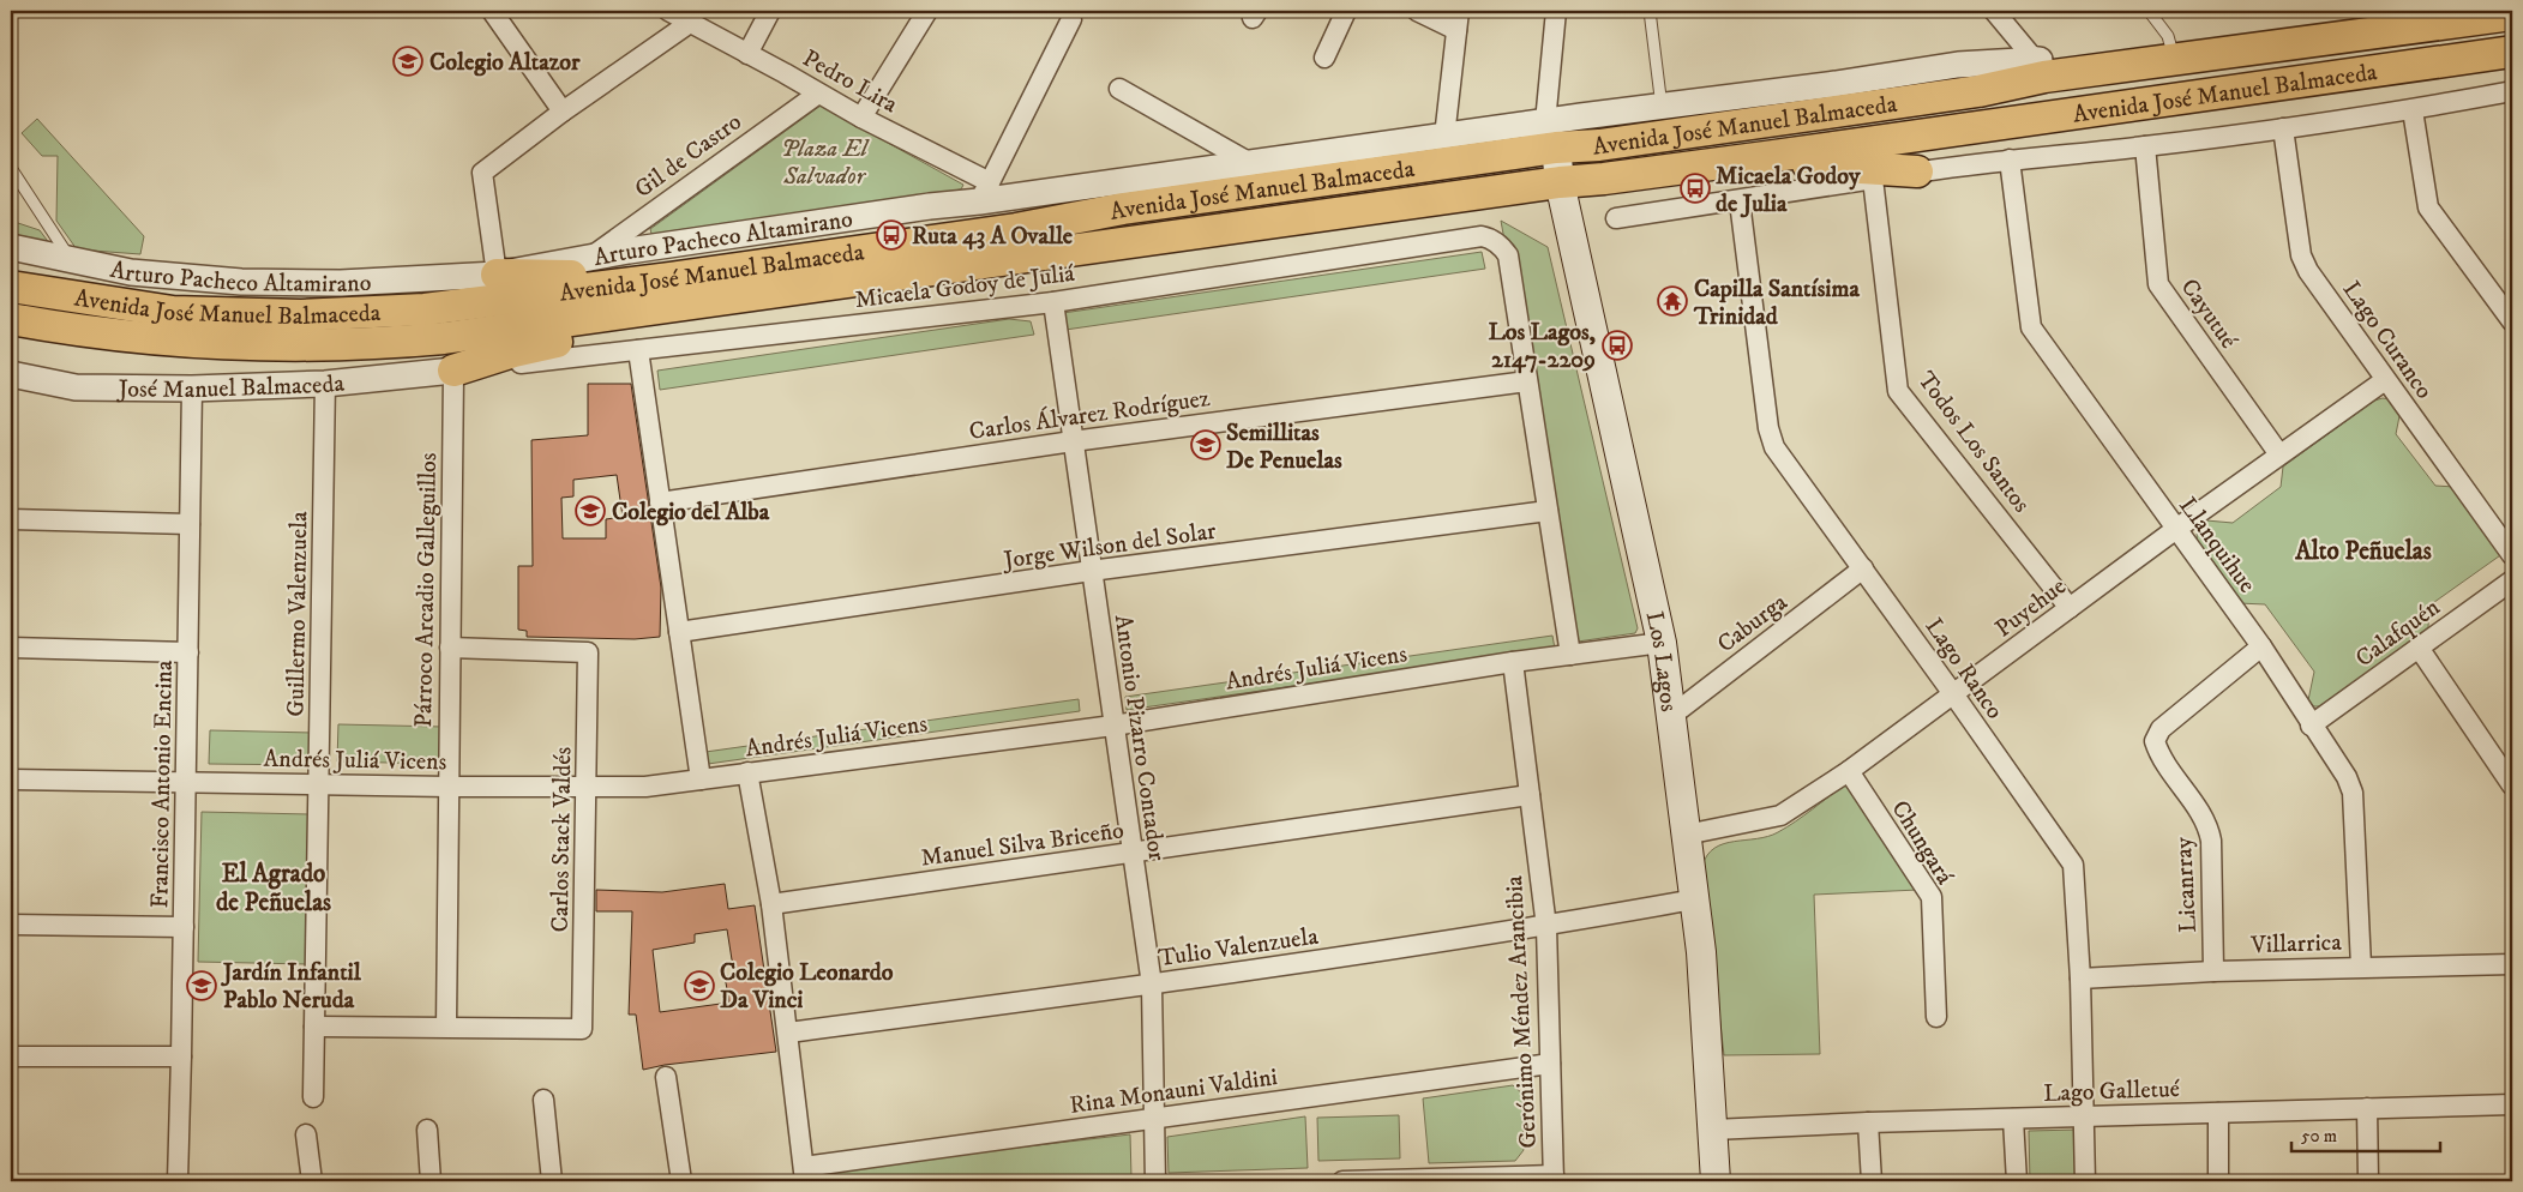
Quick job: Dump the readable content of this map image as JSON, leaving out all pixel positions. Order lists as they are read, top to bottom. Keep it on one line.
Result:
{"streets":{"main road":["Avenida José Manuel Balmaceda","Los Lagos"],"street":["Pedro Lira","Gil de Castro","Arturo Pacheco Altamirano","Micaela Godoy de Juliá","Cayutué","Lago Curanco","José Manuel Balmaceda","Carlos Álvarez Rodríguez","Todos Los Santos","Jorge Wilson del Solar","Llanquihue","Párroco Arcadio Galleguillos","Puyehue","Guillermo Valenzuela","Caburga","Calafquén","Andrés Juliá Vicens","Lago Ranco","Antonio Pizarro Contador","Francisco Antonio Encina","Carlos Stack Valdés","Chungará","Manuel Silva Briceño","Licanrray","Villarrica","Tulio Valenzuela","Gerónimo Méndez Arancibia","Rina Monauni Valdini","Lago Galletué"]},"crossings":[["Pedro Lira","Gil de Castro"],["Pedro Lira","Arturo Pacheco Altamirano"],["Avenida José Manuel Balmaceda","Arturo Pacheco Altamirano"],["Avenida José Manuel Balmaceda","Los Lagos"],["Gil de Castro","Arturo Pacheco Altamirano"],["Arturo Pacheco Altamirano","Los Lagos"],["Micaela Godoy de Juliá","José Manuel Balmaceda"],["Micaela Godoy de Juliá","Carlos Álvarez Rodríguez"],["Micaela Godoy de Juliá","Párroco Arcadio Galleguillos"],["Micaela Godoy de Juliá","Antonio Pizarro Contador"],["Cayutué","Puyehue"],["Lago Curanco","Puyehue"],["José Manuel Balmaceda","Párroco Arcadio Galleguillos"],["José Manuel Balmaceda","Guillermo Valenzuela"],["José Manuel Balmaceda","Francisco Antonio Encina"],["Carlos Álvarez Rodríguez","Antonio Pizarro Contador"],["Todos Los Santos","Puyehue"],["Jorge Wilson del Solar","Antonio Pizarro Contador"],["Llanquihue","Puyehue"],["Llanquihue","Calafquén"],["Llanquihue","Licanrray"],["Llanquihue","Villarrica"],["Párroco Arcadio Galleguillos","Andrés Juliá Vicens"],["Párroco Arcadio Galleguillos","Carlos Stack Valdés"],["Puyehue","Los Lagos"],["Puyehue","Lago Ranco"],["Puyehue","Chungará"],["Guillermo Valenzuela","Andrés Juliá Vicens"],["Caburga","Los Lagos"],["Caburga","Lago Ranco"],["Los Lagos","Andrés Juliá Vicens"],["Los Lagos","Tulio Valenzuela"],["Los Lagos","Lago Galletué"],["Andrés Juliá Vicens","Antonio Pizarro Contador"],["Andrés Juliá Vicens","Francisco Antonio Encina"],["Andrés Juliá Vicens","Carlos Stack Valdés"],["Andrés Juliá Vicens","Gerónimo Méndez Arancibia"],["Lago Ranco","Villarrica"],["Lago Ranco","Lago Galletué"],["Antonio Pizarro Contador","Manuel Silva Briceño"],["Antonio Pizarro Contador","Tulio Valenzuela"],["Antonio Pizarro Contador","Rina Monauni Valdini"],["Manuel Silva Briceño","Gerónimo Méndez Arancibia"],["Licanrray","Villarrica"],["Tulio Valenzuela","Gerónimo Méndez Arancibia"],["Gerónimo Méndez Arancibia","Rina Monauni Valdini"]],"districts":["Alto Peñuelas","El Agrado de Peñuelas"],"parks":["Plaza El Salvador"],"places":{"school or university":["Colegio Altazor","Semillitas De Penuelas","Colegio del Alba","Jardín Infantil Pablo Neruda","Colegio Leonardo Da Vinci"],"bus stop":["Micaela Godoy de Julia","Ruta 43 A Ovalle","Los Lagos, 2147-2209"],"temple":["Capilla Santísima Trinidad"]},"scale_bar":"50 m"}
